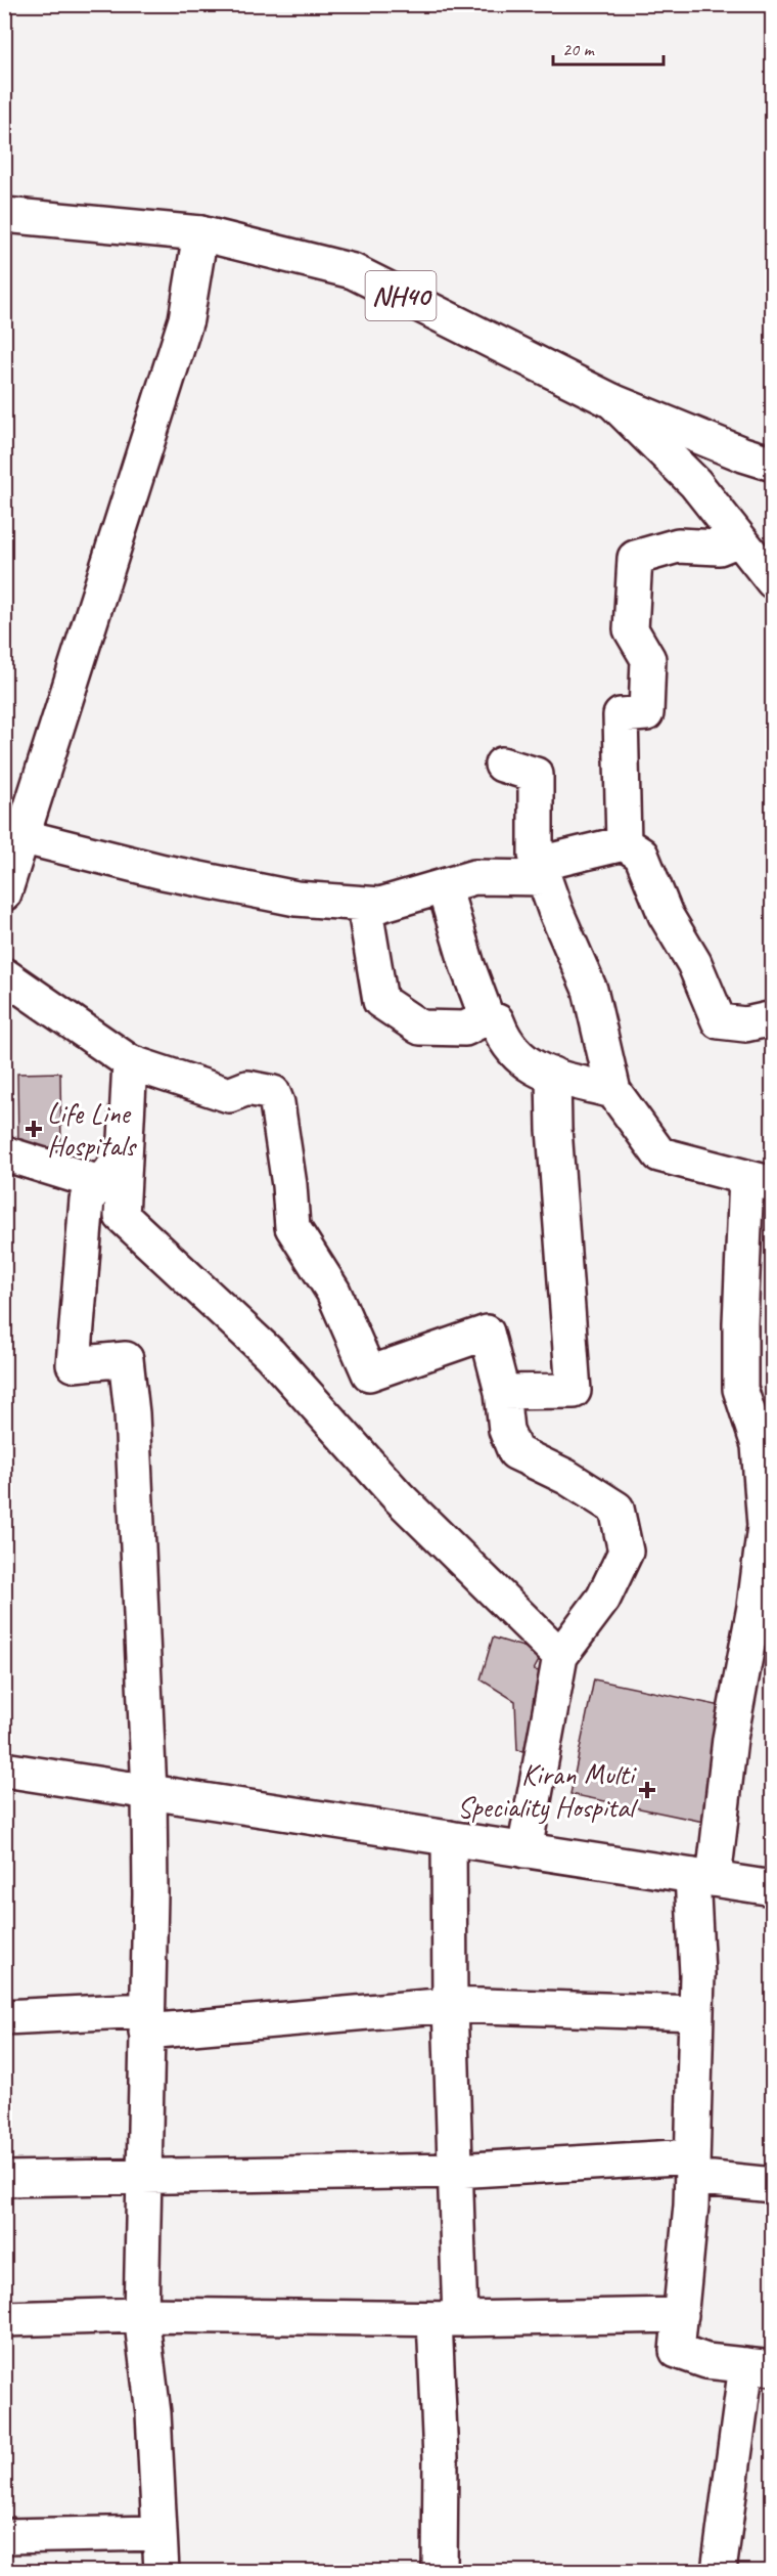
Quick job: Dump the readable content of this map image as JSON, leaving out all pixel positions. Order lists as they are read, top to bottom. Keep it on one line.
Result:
{"streets":{"main road":["NH40"]},"places":{"health":["Life Line Hospitals","Kiran Multi Speciality Hospital"]},"scale_bar":"20 m"}
